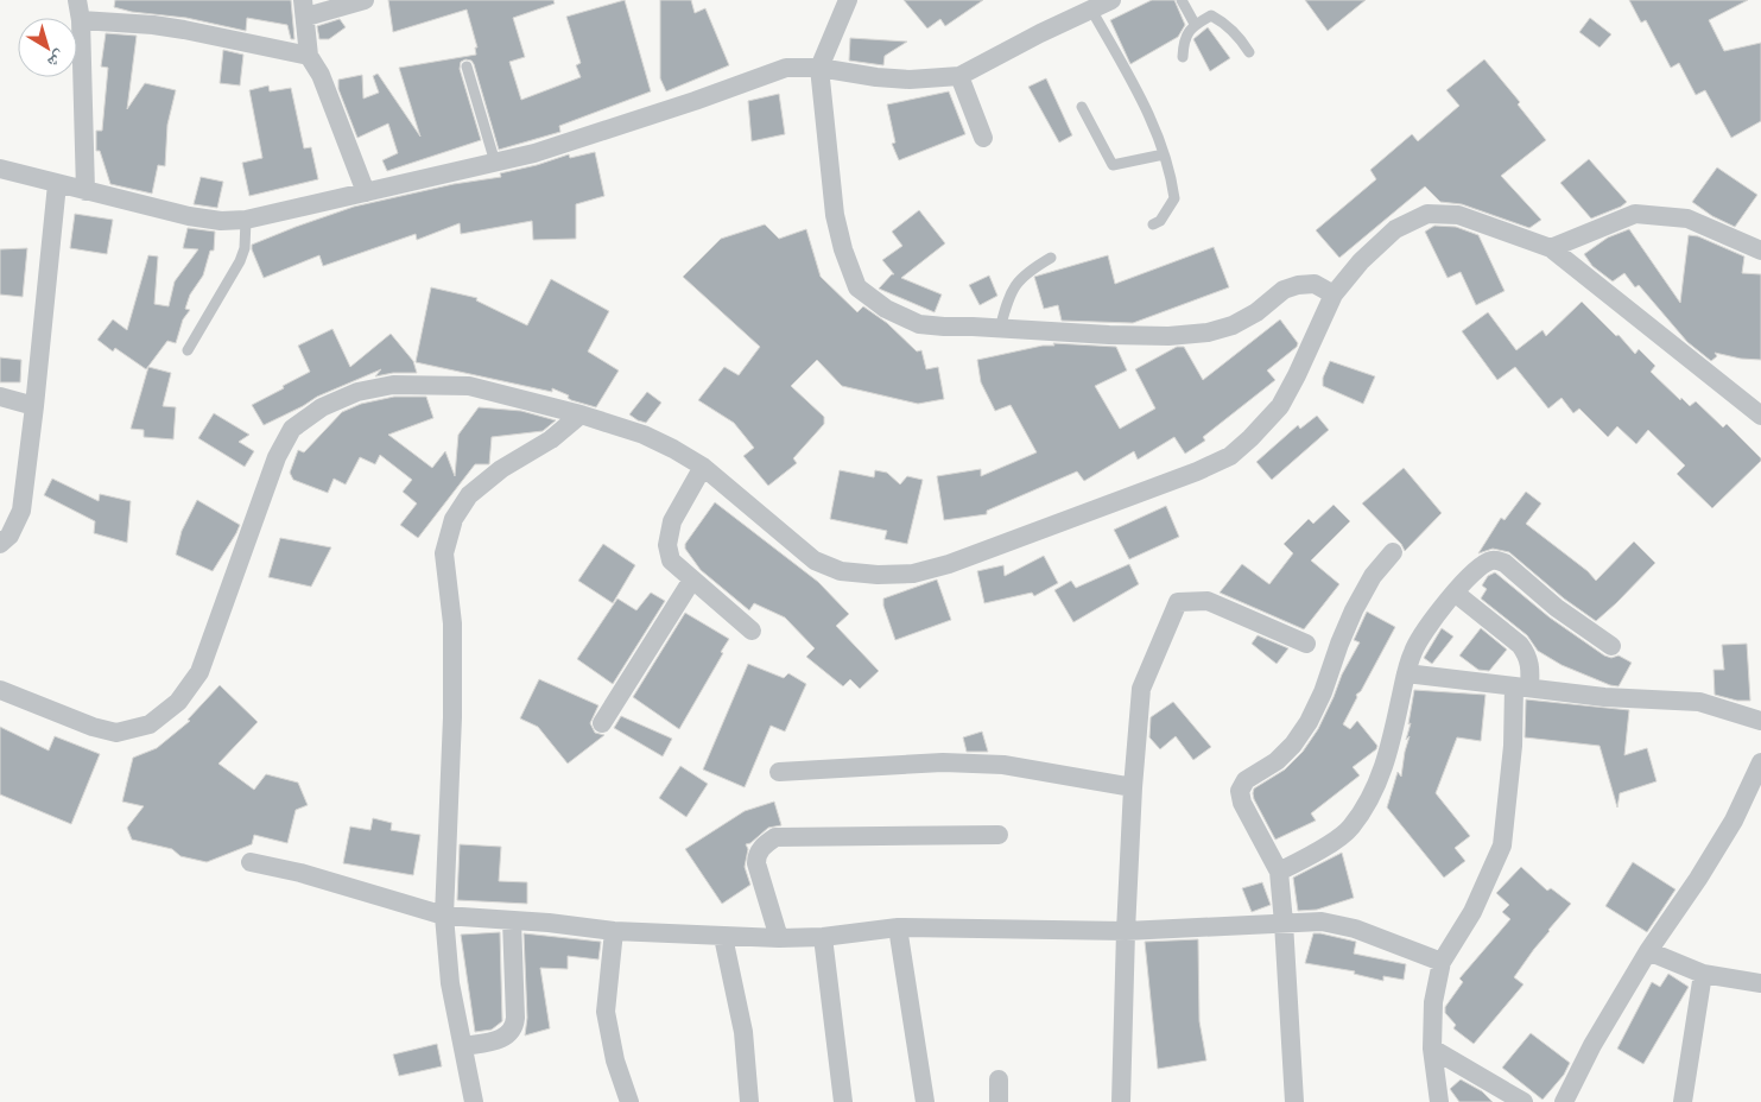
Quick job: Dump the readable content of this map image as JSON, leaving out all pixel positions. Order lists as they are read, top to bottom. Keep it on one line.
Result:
{"north":"bottom right"}
